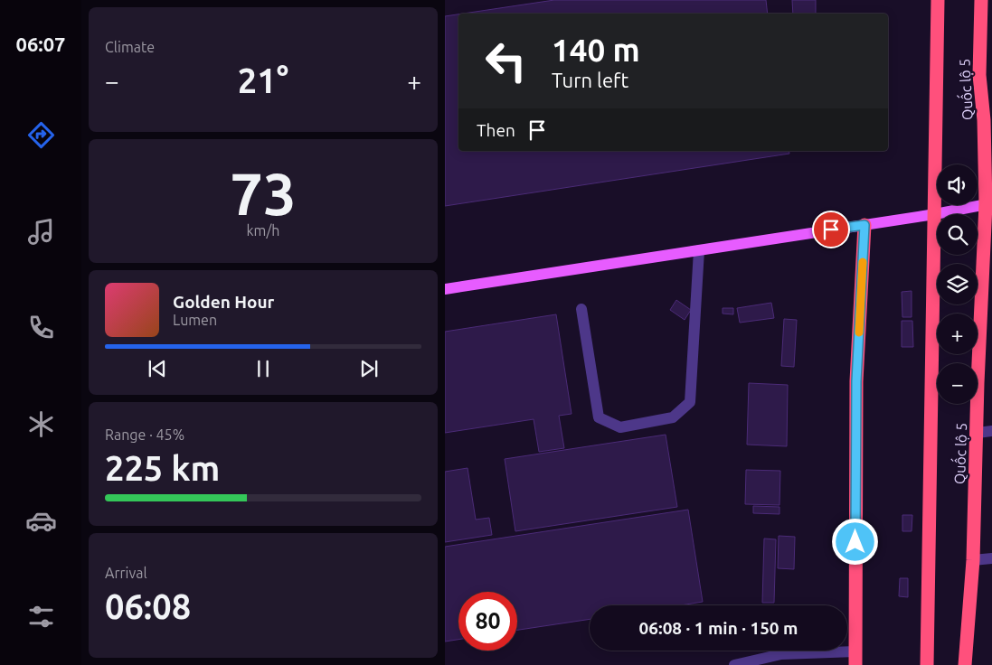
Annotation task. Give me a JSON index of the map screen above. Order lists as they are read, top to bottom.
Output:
{
  "streets": {
    "highway": ["Quốc lộ 5"]
  },
  "page": {
    "tabs": "06:07",
    "tile": [
      "Climate",
      ["73", "km/h"],
      ["Range · 45%", "225 km"],
      ["Arrival", "06:08"]
    ],
    "turn": ["140 m", "Turn left"],
    "heat": ["−", "21°", "+"],
    "then": "Then",
    "map_buttons": ["+", "−"],
    "song": ["Golden Hour", "Lumen"],
    "limit": "80",
    "trip": "06:08 · 1 min · 150 m"
  }
}
